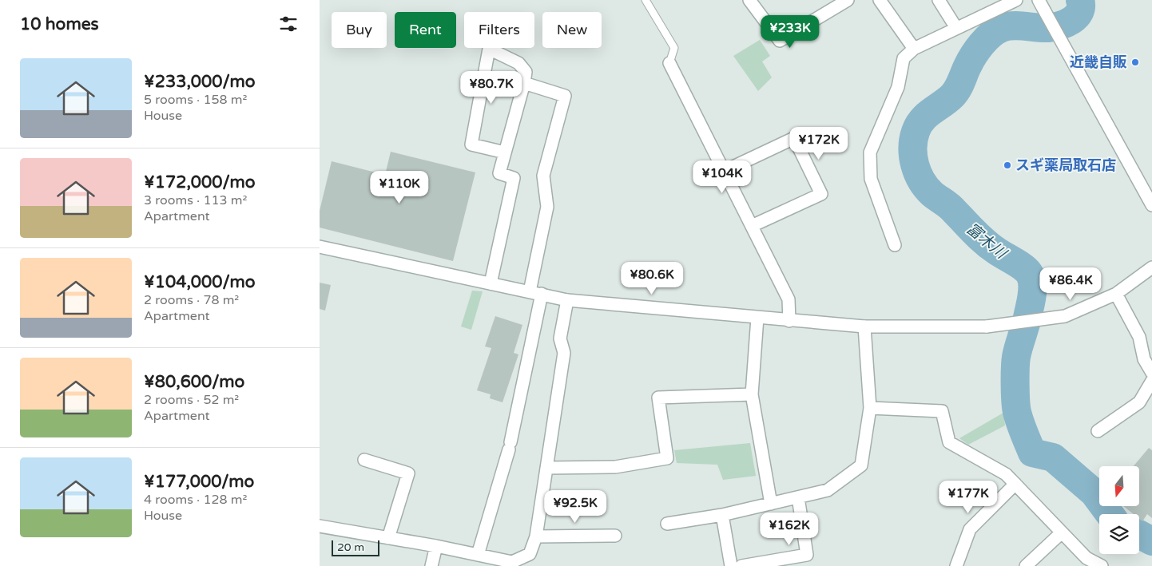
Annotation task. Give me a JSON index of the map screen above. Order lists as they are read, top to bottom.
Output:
{
  "water": ["富木川"],
  "places": ["近畿自販", "スギ薬局取石店"],
  "scale_bar": "20 m",
  "north": "bottom",
  "page": {
    "heading": "10 homes",
    "chip": [
      "Buy",
      "Rent",
      "Filters",
      "New"
    ],
    "price": [
      "¥233K",
      "¥80.7K",
      "¥172K",
      "¥104K",
      "¥110K",
      "¥80.6K",
      "¥86.4K",
      "¥177K",
      "¥92.5K",
      "¥162K"
    ],
    "list": [
      {
        "name": "¥233,000/mo",
        "note": "5 rooms · 158 m² · House"
      },
      {
        "name": "¥172,000/mo",
        "note": "3 rooms · 113 m² · Apartment"
      },
      {
        "name": "¥104,000/mo",
        "note": "2 rooms · 78 m² · Apartment"
      },
      {
        "name": "¥80,600/mo",
        "note": "2 rooms · 52 m² · Apartment"
      },
      {
        "name": "¥177,000/mo",
        "note": "4 rooms · 128 m² · House"
      }
    ],
    "scale": "20 m"
  }
}
